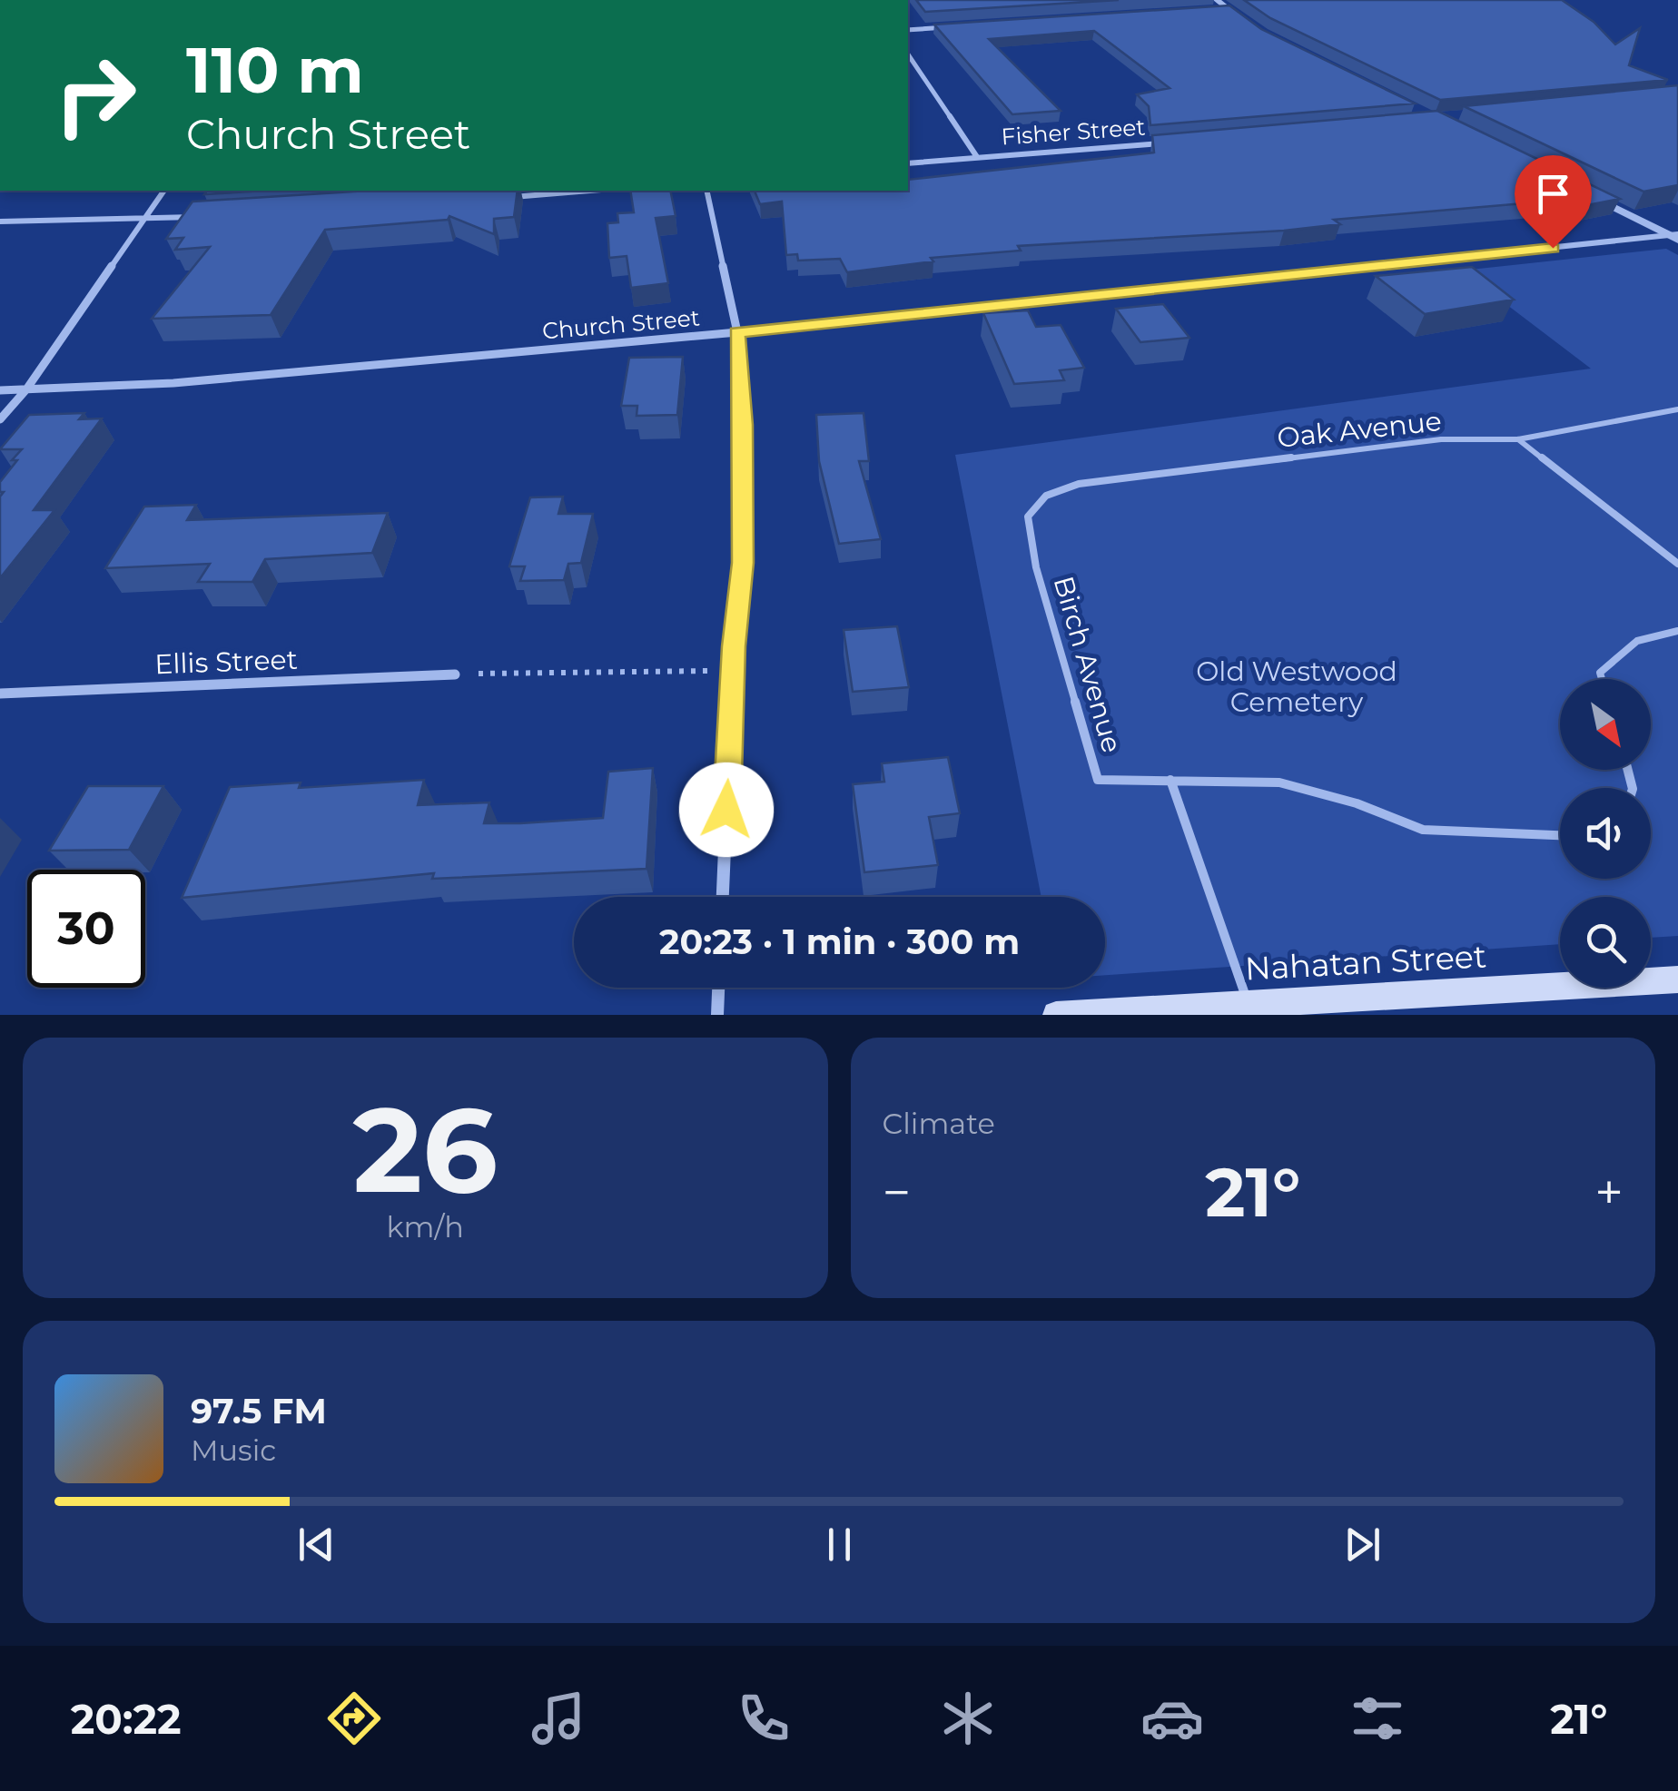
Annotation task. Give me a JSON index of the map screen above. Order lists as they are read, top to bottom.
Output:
{
  "streets": {
    "main road": ["Nahatan Street"],
    "street": ["Fisher Street", "Church Street", "Ellis Street"],
    "lane": ["Oak Avenue", "Birch Avenue"]
  },
  "crossings": [
    ["Oak Avenue", "Birch Avenue"]
  ],
  "parks": ["Old Westwood Cemetery"],
  "north": "bottom right",
  "page": {
    "turn": ["110 m", "Church Street"],
    "limit": "30",
    "trip": "20:23 · 1 min · 300 m",
    "tile": [
      ["26", "km/h"],
      "Climate"
    ],
    "heat": ["−", "21°", "+"],
    "song": ["97.5 FM", "Music"],
    "tabs": ["20:22", "21°"]
  }
}
